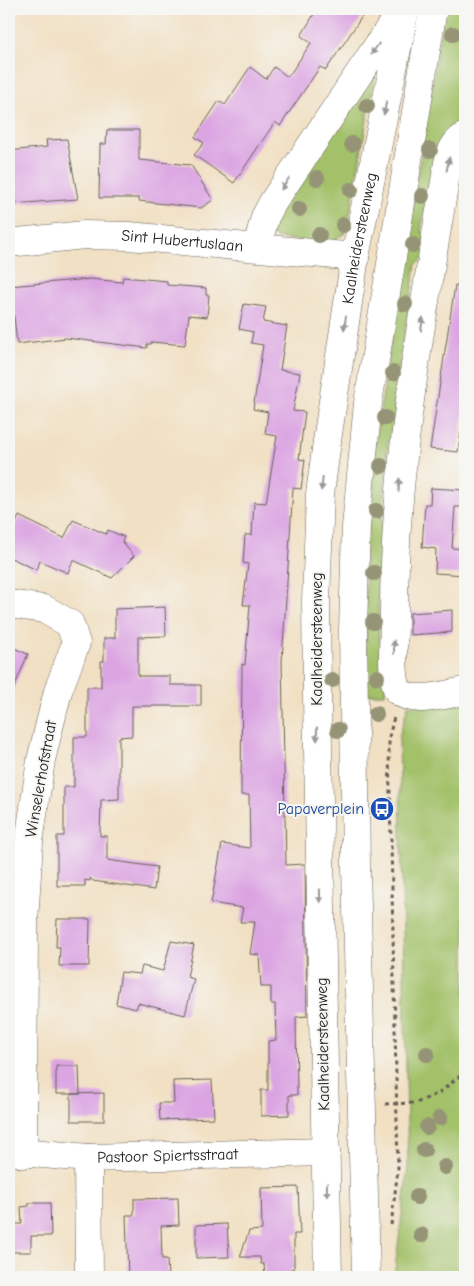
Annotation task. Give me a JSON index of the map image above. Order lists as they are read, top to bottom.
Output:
{
  "streets": {
    "street": [
      "Kaalheidersteenweg",
      "Sint Hubertuslaan",
      "Winselerhofstraat",
      "Pastoor Spiertsstraat"
    ]
  },
  "crossings": [
    ["Kaalheidersteenweg", "Sint Hubertuslaan"],
    ["Kaalheidersteenweg", "Pastoor Spiertsstraat"],
    ["Winselerhofstraat", "Pastoor Spiertsstraat"]
  ],
  "places": {
    "bus stop": ["Papaverplein"]
  }
}
